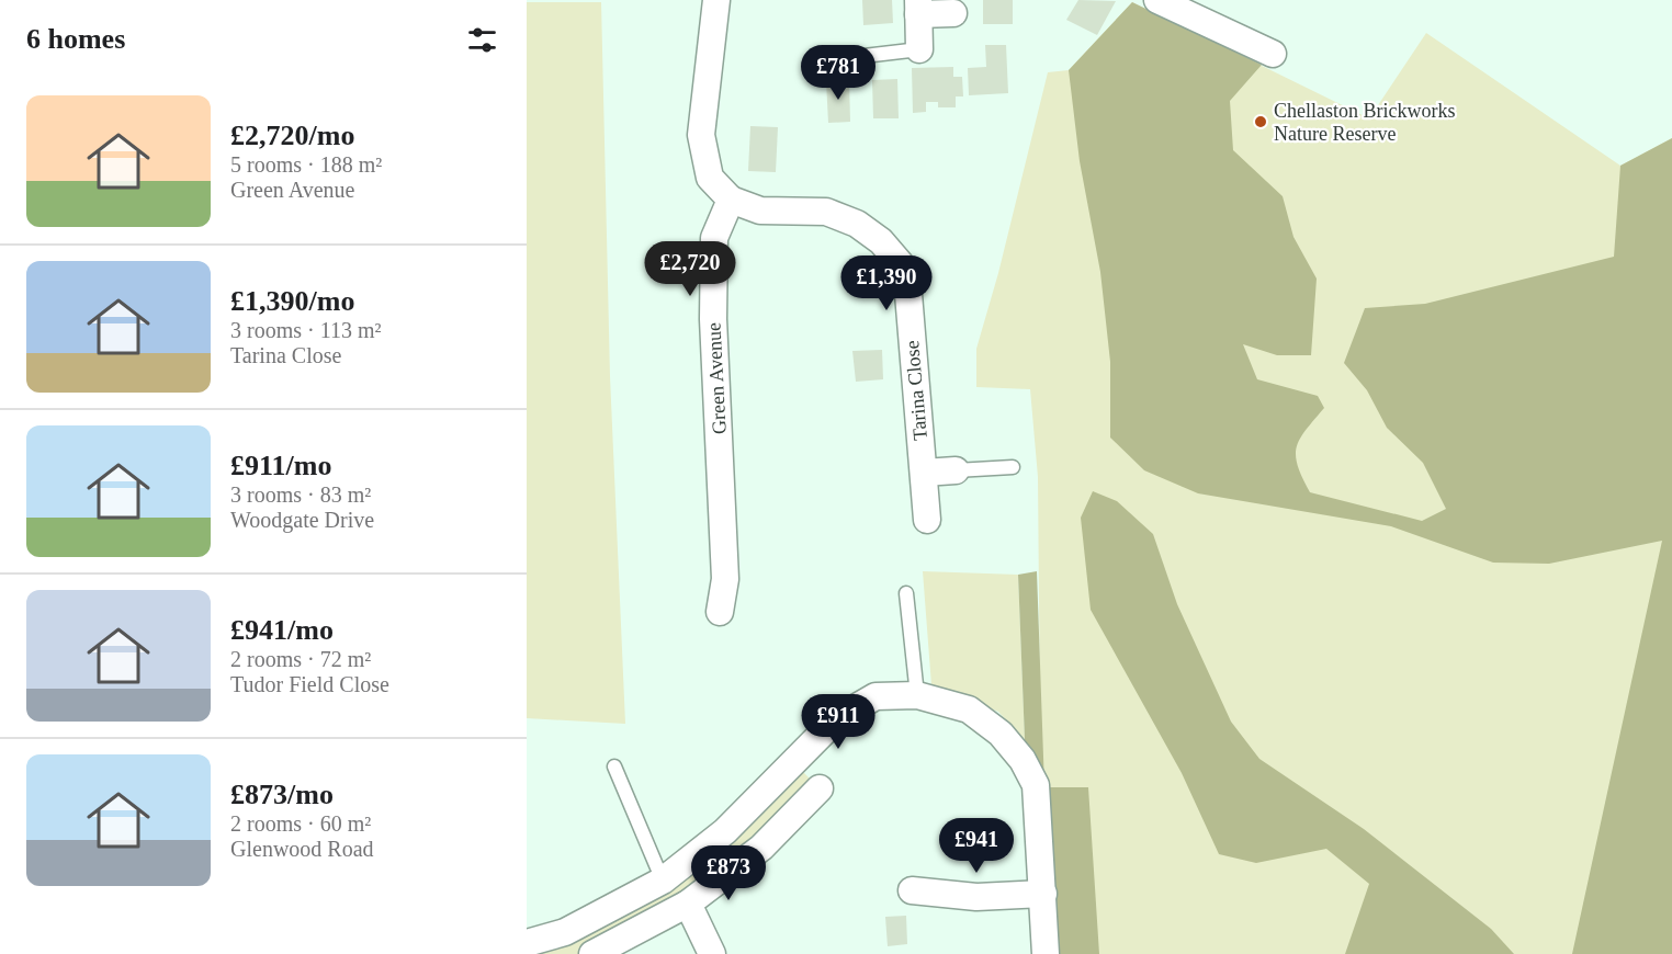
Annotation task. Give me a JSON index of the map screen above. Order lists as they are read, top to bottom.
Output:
{
  "streets": {
    "street": ["Green Avenue", "Tarina Close"]
  },
  "crossings": [
    ["Green Avenue", "Tarina Close"]
  ],
  "places": ["Chellaston Brickworks Nature Reserve"],
  "page": {
    "heading": "6 homes",
    "price": [
      "£781",
      "£2,720",
      "£1,390",
      "£911",
      "£941",
      "£873"
    ],
    "list": [
      {
        "name": "£2,720/mo",
        "note": "5 rooms · 188 m² · Green Avenue"
      },
      {
        "name": "£1,390/mo",
        "note": "3 rooms · 113 m² · Tarina Close"
      },
      {
        "name": "£911/mo",
        "note": "3 rooms · 83 m² · Woodgate Drive"
      },
      {
        "name": "£941/mo",
        "note": "2 rooms · 72 m² · Tudor Field Close"
      },
      {
        "name": "£873/mo",
        "note": "2 rooms · 60 m² · Glenwood Road"
      }
    ]
  }
}
